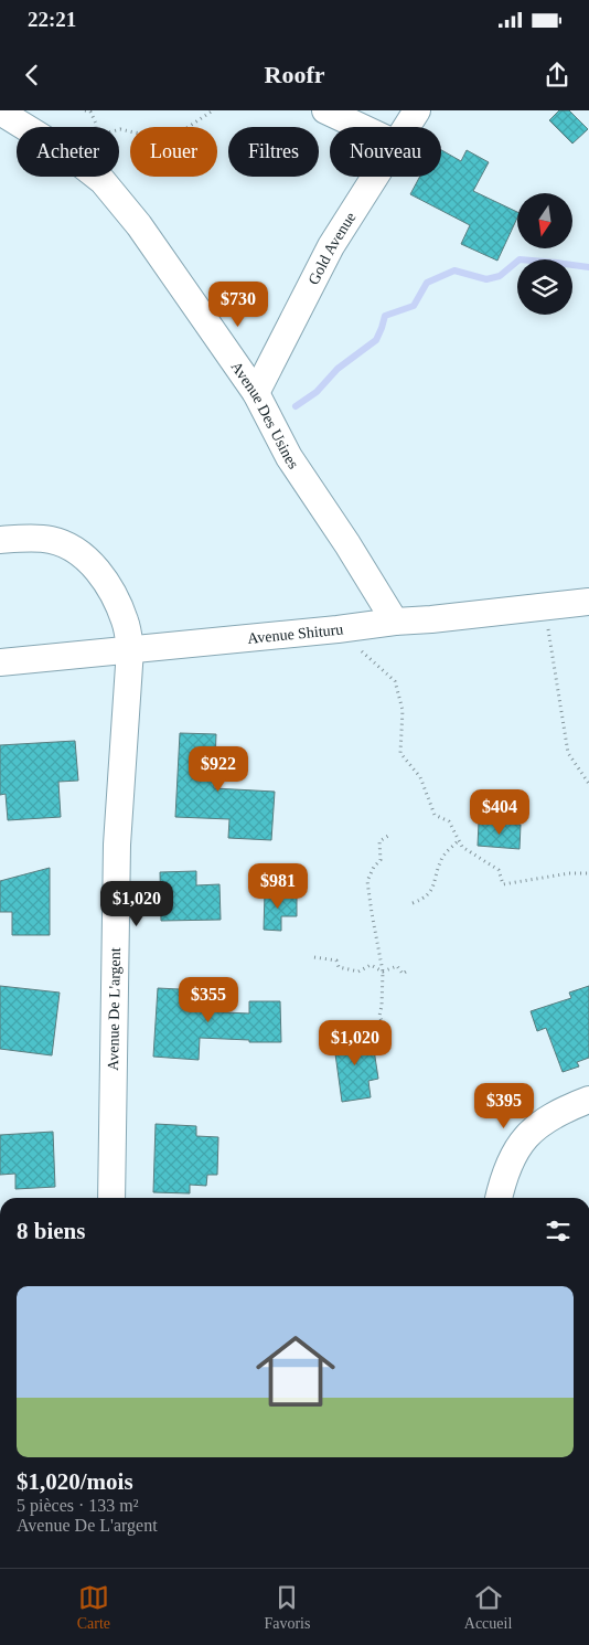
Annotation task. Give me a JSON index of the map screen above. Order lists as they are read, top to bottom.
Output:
{
  "streets": {
    "street": [
      "Gold Avenue",
      "Avenue Des Usines",
      "Avenue Shituru",
      "Avenue De L'argent"
    ]
  },
  "crossings": [
    ["Gold Avenue", "Avenue Des Usines"],
    ["Avenue Des Usines", "Avenue Shituru"],
    ["Avenue Shituru", "Avenue De L'argent"]
  ],
  "north": "bottom",
  "page": {
    "status": "22:21",
    "header": "Roofr",
    "chip": [
      "Acheter",
      "Louer",
      "Filtres",
      "Nouveau"
    ],
    "price": [
      "$730",
      "$922",
      "$404",
      "$981",
      "$1,020",
      "$355",
      "$1,020",
      "$395"
    ],
    "heading": "8 biens",
    "list": [
      {
        "name": "$1,020/mois",
        "note": "5 pièces · 133 m² · Avenue De L'argent"
      }
    ],
    "tabs": ["Carte", "Favoris", "Accueil"]
  }
}
